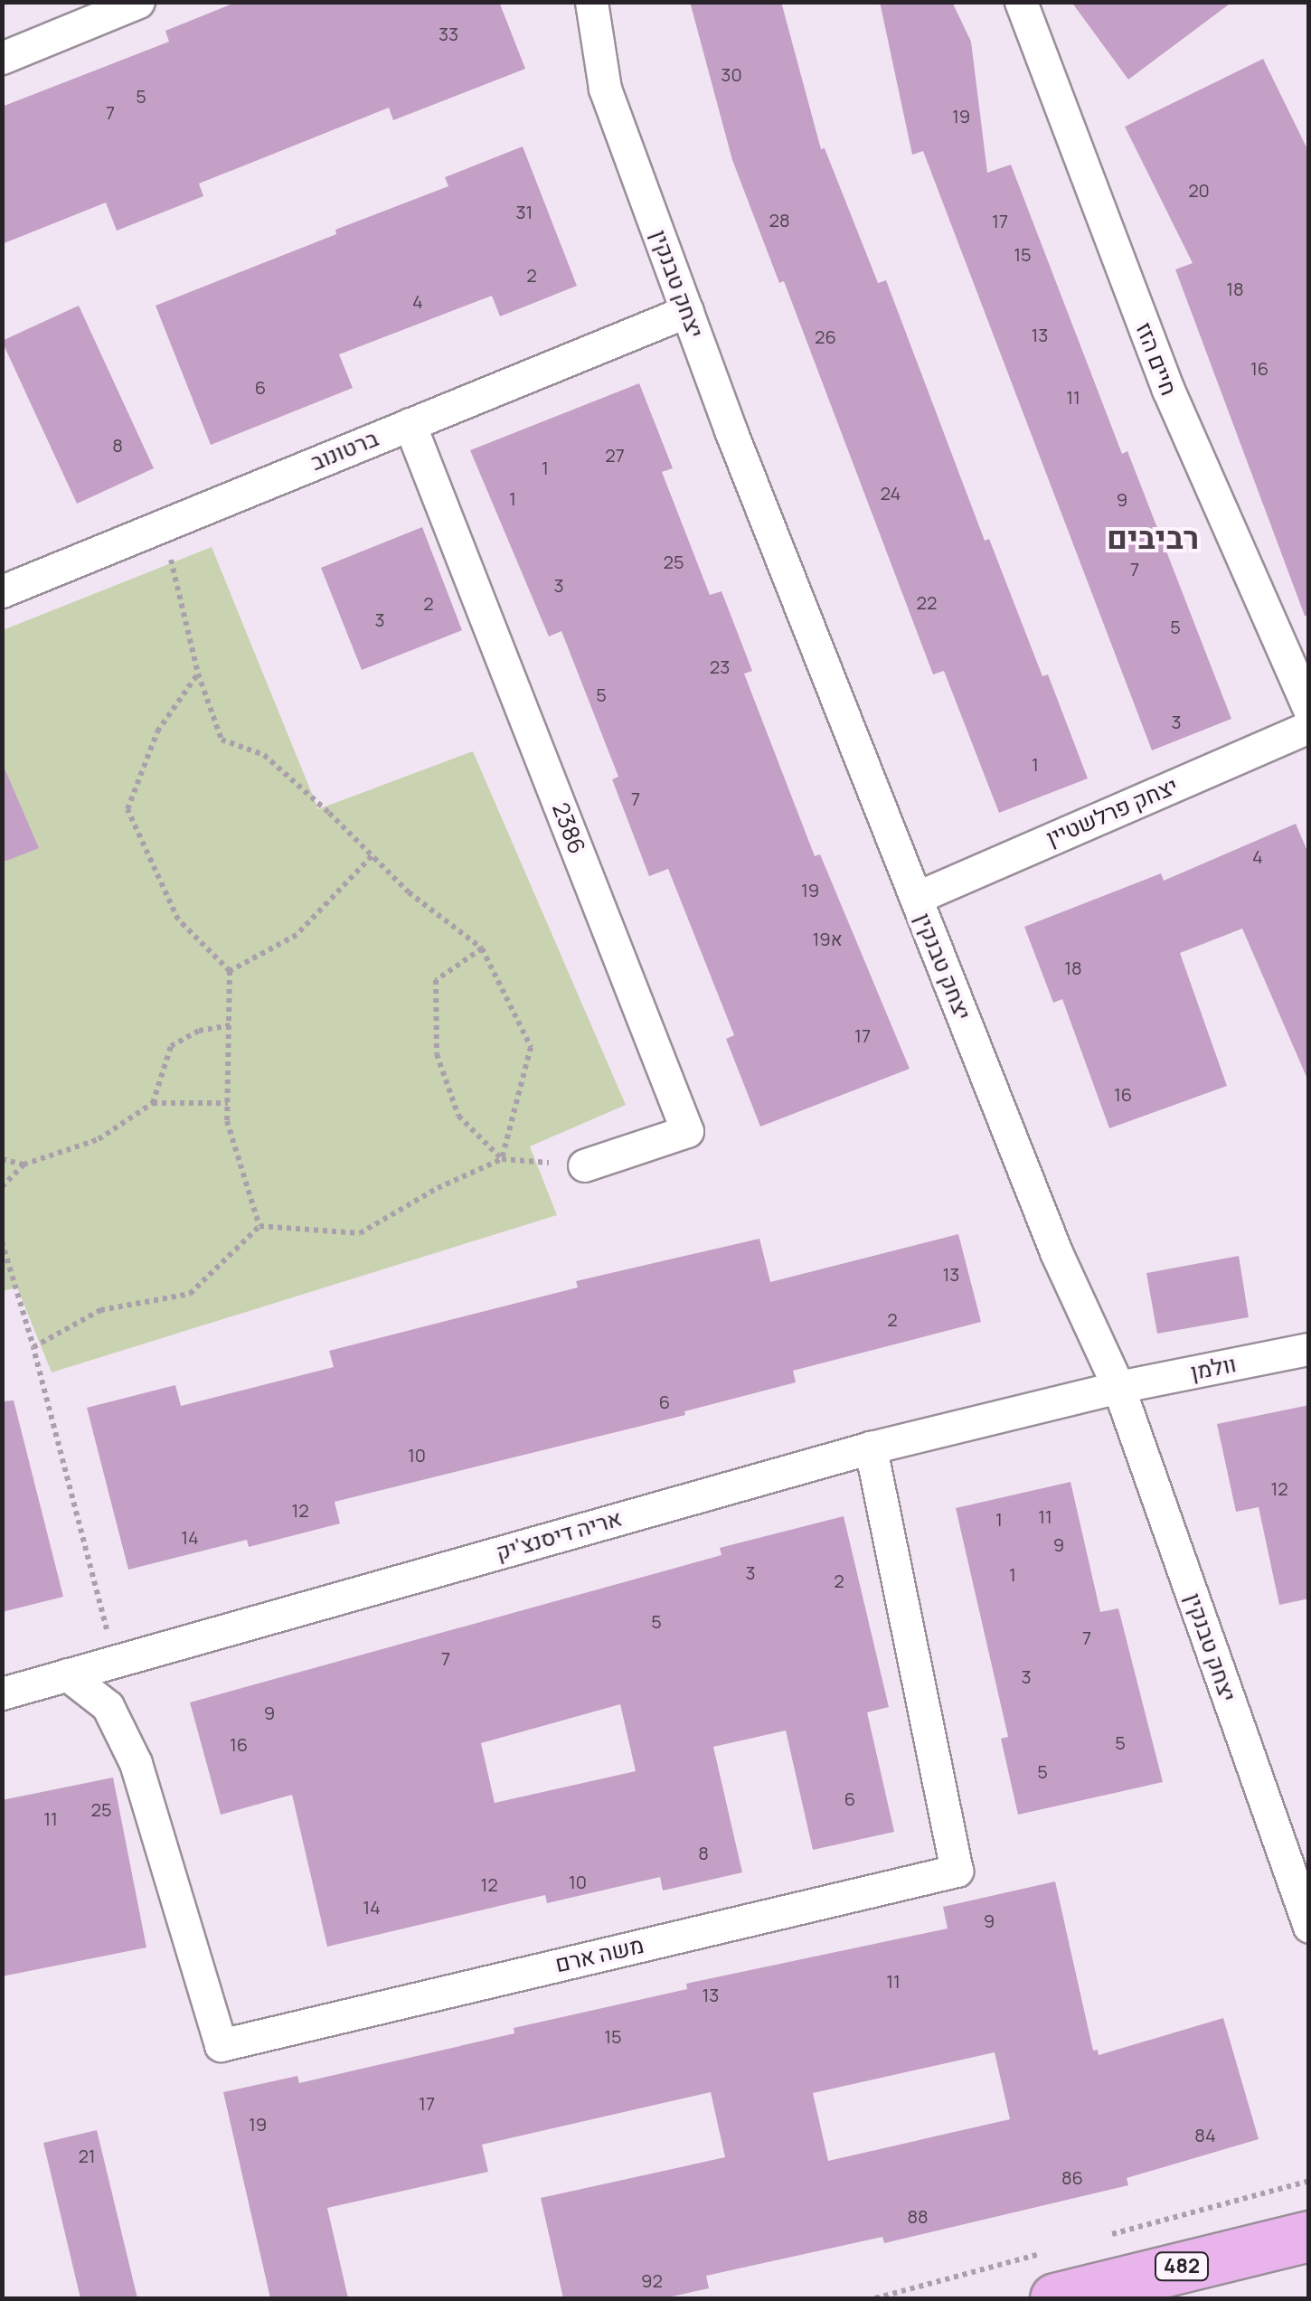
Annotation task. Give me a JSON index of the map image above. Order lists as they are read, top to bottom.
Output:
{
  "streets": {
    "main road": ["482"],
    "street": [
      "יצחק טבנקין",
      "חיים הזז",
      "ברטונוב",
      "יצחק פרלשטיין",
      "2386",
      "וולמן",
      "אריה דיסנצ'יק",
      "משה ארם"
    ]
  },
  "crossings": [
    ["יצחק טבנקין", "ברטונוב"],
    ["יצחק טבנקין", "יצחק פרלשטיין"],
    ["יצחק טבנקין", "וולמן"],
    ["יצחק טבנקין", "אריה דיסנצ'יק"],
    ["ברטונוב", "2386"],
    ["וולמן", "אריה דיסנצ'יק"],
    ["אריה דיסנצ'יק", "משה ארם"]
  ],
  "districts": ["רביבים"],
  "house_numbers": [
    "33",
    "30",
    "5",
    "7",
    "19",
    "20",
    "31",
    "28",
    "17",
    "15",
    "2",
    "18",
    "4",
    "13",
    "26",
    "16",
    "6",
    "11",
    "8",
    "27",
    "1",
    "24",
    "1",
    "9",
    "25",
    "7",
    "3",
    "22",
    "2",
    "3",
    "5",
    "23",
    "5",
    "3",
    "1",
    "7",
    "4",
    "19",
    "19א",
    "18",
    "17",
    "16",
    "13",
    "2",
    "6",
    "10",
    "12",
    "12",
    "11",
    "1",
    "14",
    "9",
    "3",
    "1",
    "2",
    "5",
    "7",
    "7",
    "3",
    "9",
    "5",
    "16",
    "5",
    "6",
    "25",
    "11",
    "8",
    "10",
    "12",
    "14",
    "9",
    "11",
    "13",
    "15",
    "17",
    "19",
    "84",
    "21",
    "86",
    "88",
    "92"
  ]
}
